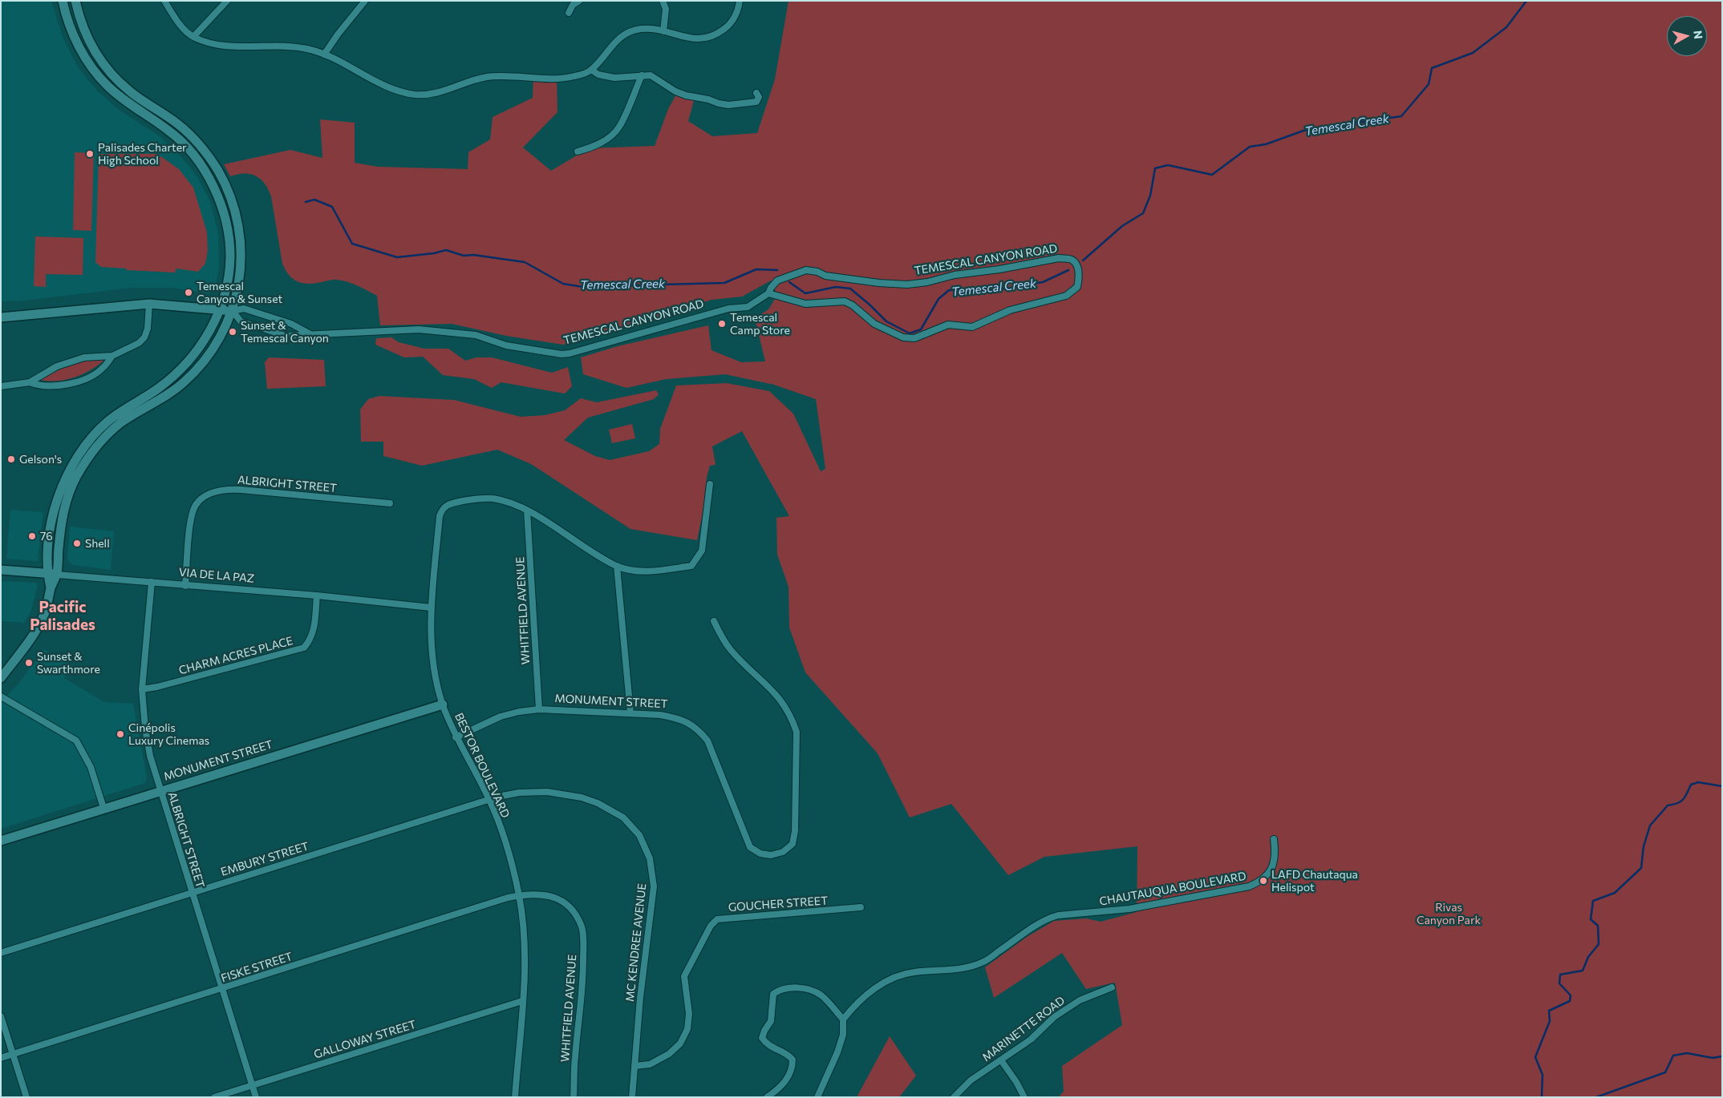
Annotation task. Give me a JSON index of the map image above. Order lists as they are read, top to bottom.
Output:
{
  "streets": {
    "main road": ["VIA DE LA PAZ", "MONUMENT STREET"],
    "street": [
      "TEMESCAL CANYON ROAD",
      "ALBRIGHT STREET",
      "WHITFIELD AVENUE",
      "CHARM ACRES PLACE",
      "BESTOR BOULEVARD",
      "EMBURY STREET",
      "CHAUTAUQUA BOULEVARD",
      "GOUCHER STREET",
      "MC KENDREE AVENUE",
      "FISKE STREET",
      "MARINETTE ROAD",
      "GALLOWAY STREET"
    ]
  },
  "crossings": [
    ["ALBRIGHT STREET", "VIA DE LA PAZ"],
    ["ALBRIGHT STREET", "CHARM ACRES PLACE"],
    ["ALBRIGHT STREET", "MONUMENT STREET"],
    ["ALBRIGHT STREET", "EMBURY STREET"],
    ["ALBRIGHT STREET", "FISKE STREET"],
    ["ALBRIGHT STREET", "GALLOWAY STREET"],
    ["VIA DE LA PAZ", "CHARM ACRES PLACE"],
    ["VIA DE LA PAZ", "BESTOR BOULEVARD"],
    ["WHITFIELD AVENUE", "MONUMENT STREET"],
    ["WHITFIELD AVENUE", "BESTOR BOULEVARD"],
    ["WHITFIELD AVENUE", "FISKE STREET"],
    ["MONUMENT STREET", "BESTOR BOULEVARD"],
    ["BESTOR BOULEVARD", "EMBURY STREET"],
    ["BESTOR BOULEVARD", "MC KENDREE AVENUE"],
    ["BESTOR BOULEVARD", "FISKE STREET"],
    ["BESTOR BOULEVARD", "GALLOWAY STREET"],
    ["EMBURY STREET", "MC KENDREE AVENUE"],
    ["GOUCHER STREET", "MC KENDREE AVENUE"]
  ],
  "districts": ["Pacific Palisades"],
  "water": ["Temescal Creek"],
  "parks": ["Rivas Canyon Park"],
  "places": [
    "Palisades Charter High School",
    "Temescal Canyon & Sunset",
    "Temescal Camp Store",
    "Sunset & Temescal Canyon",
    "Gelson's",
    "76",
    "Shell",
    "Sunset & Swarthmore",
    "Cinépolis Luxury Cinemas",
    "LAFD Chautaqua Helispot"
  ],
  "north": "right"
}
